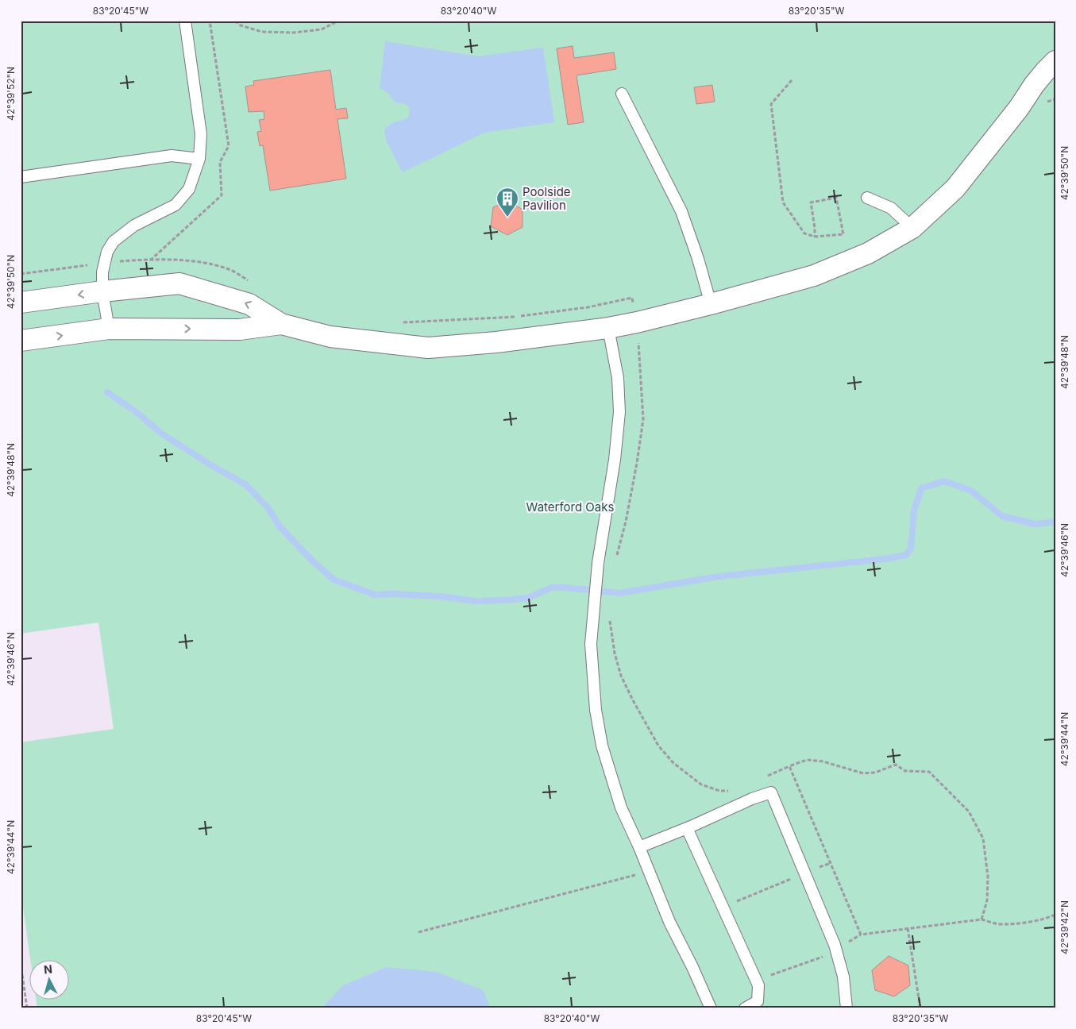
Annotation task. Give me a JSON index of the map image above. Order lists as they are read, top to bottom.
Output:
{
  "parks": ["Waterford Oaks"],
  "places": {
    "building": ["Poolside Pavilion"]
  },
  "north": "top",
  "coordinates": [
    "83°20'45\"W",
    "83°20'40\"W",
    "83°20'35\"W",
    "42°39'52\"N",
    "42°39'50\"N",
    "42°39'48\"N",
    "42°39'46\"N",
    "42°39'44\"N",
    "42°39'42\"N"
  ]
}
